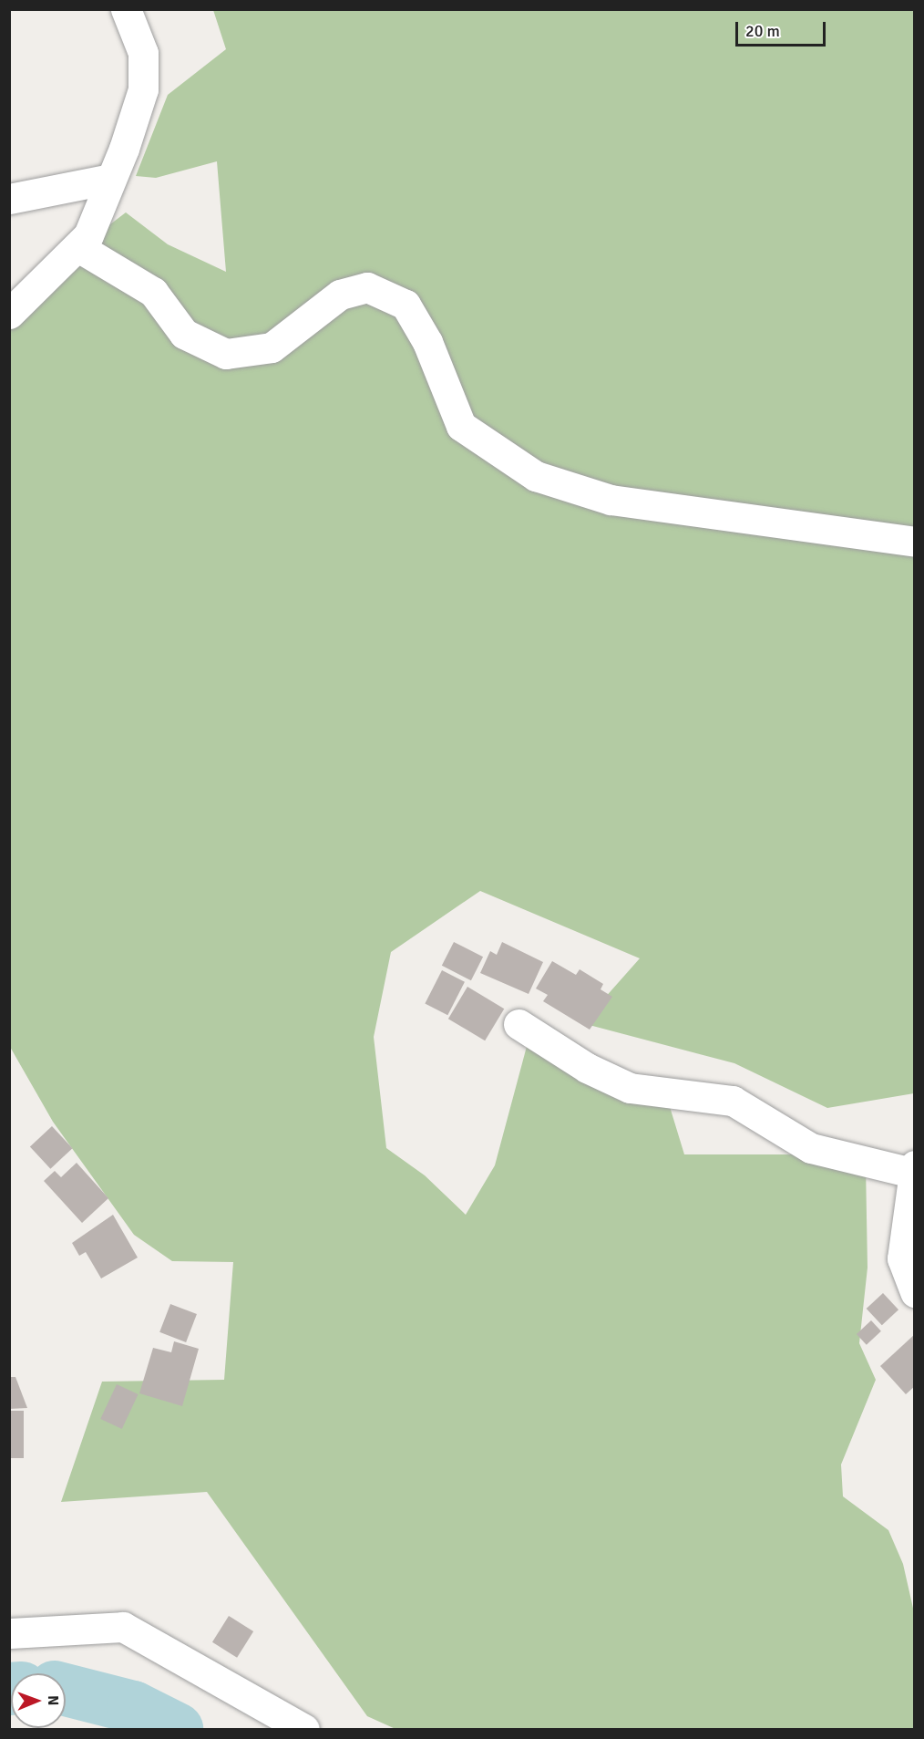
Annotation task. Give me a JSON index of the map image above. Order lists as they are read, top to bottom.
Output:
{
  "scale_bar": "20 m",
  "north": "right"
}
